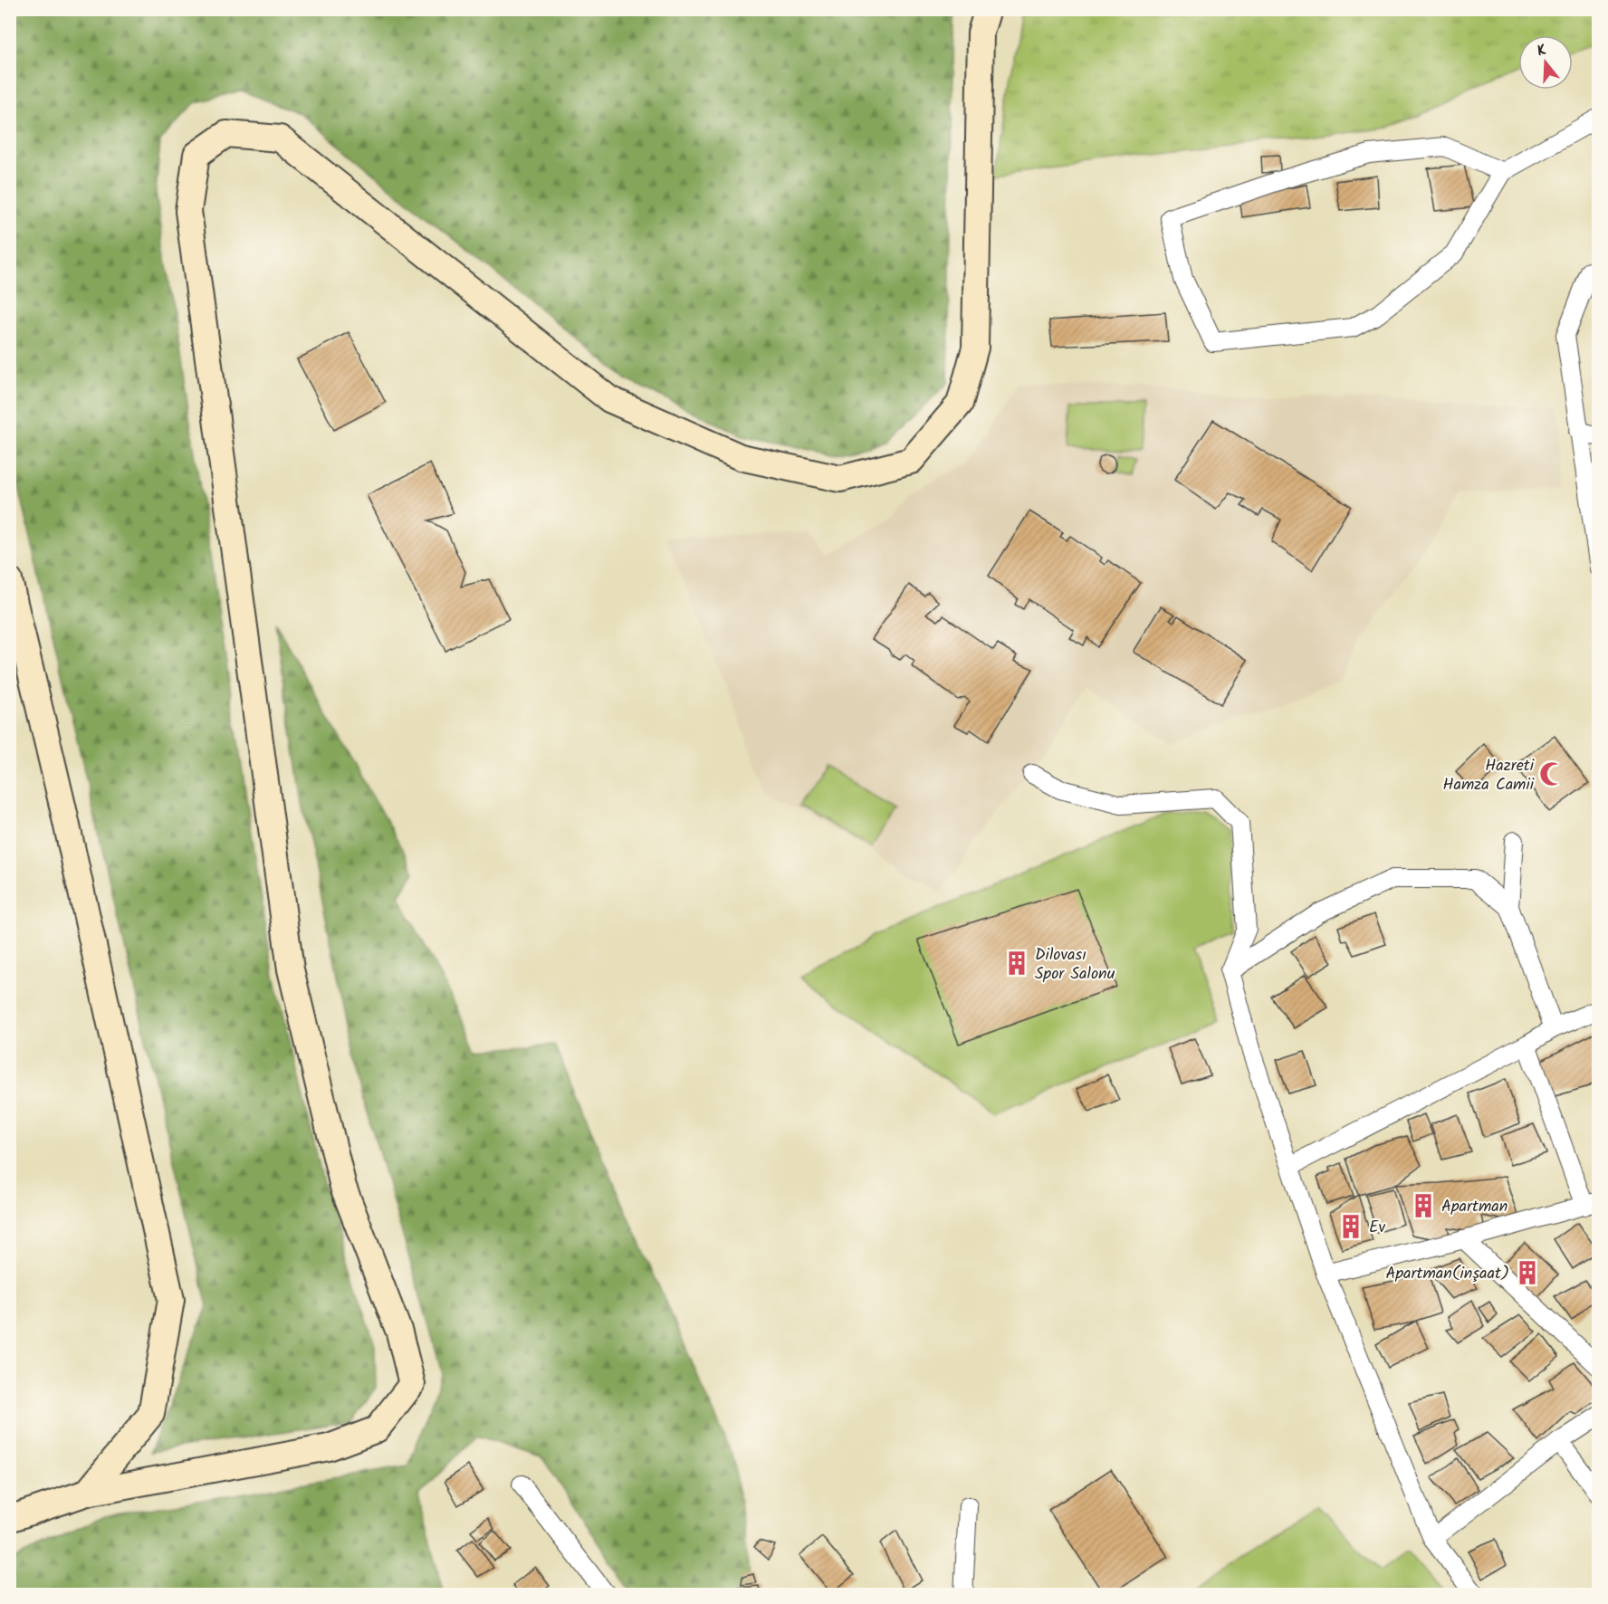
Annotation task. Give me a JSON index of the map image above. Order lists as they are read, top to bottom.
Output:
{
  "places": {
    "mosque": ["Hazreti Hamza Camii"],
    "building": [
      "Dilovası Spor Salonu",
      "Apartman",
      "Ev",
      "Apartman(inşaat)"
    ]
  },
  "north": "top"
}
